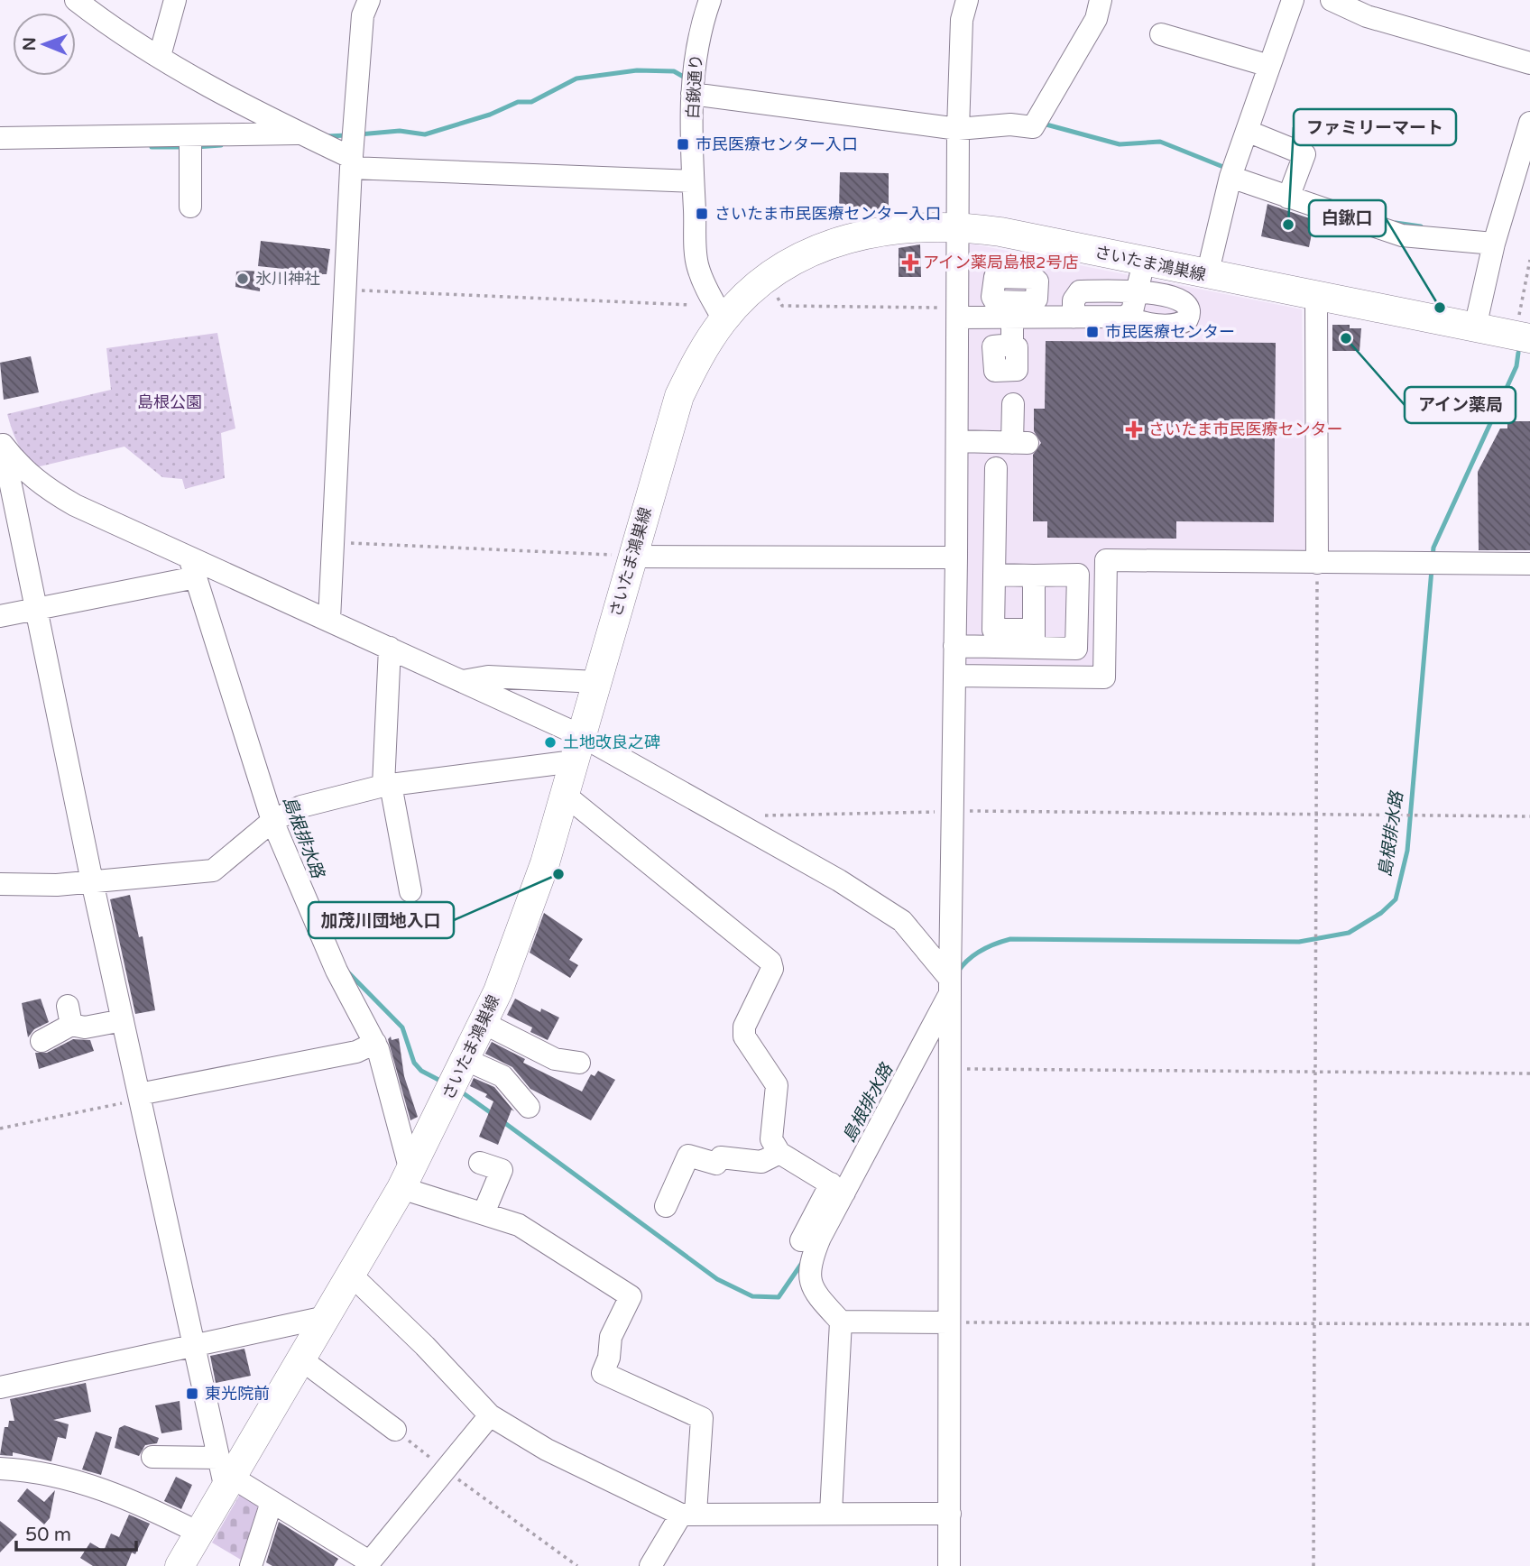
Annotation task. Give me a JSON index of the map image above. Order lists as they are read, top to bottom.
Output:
{
  "streets": {
    "main road": ["さいたま鴻巣線"],
    "street": ["白鍬通り"]
  },
  "crossings": [
    ["白鍬通り", "さいたま鴻巣線"]
  ],
  "water": ["島根排水路"],
  "parks": ["島根公園"],
  "places": {
    "transit": [
      "市民医療センター入口",
      "さいたま市民医療センター入口",
      "市民医療センター",
      "東光院前"
    ],
    "other": [
      "ファミリーマート",
      "氷川神社",
      "白鍬口",
      "アイン薬局",
      "土地改良之碑",
      "加茂川団地入口"
    ],
    "health": ["アイン薬局島根2号店", "さいたま市民医療センター"]
  },
  "scale_bar": "50 m",
  "north": "left"
}
